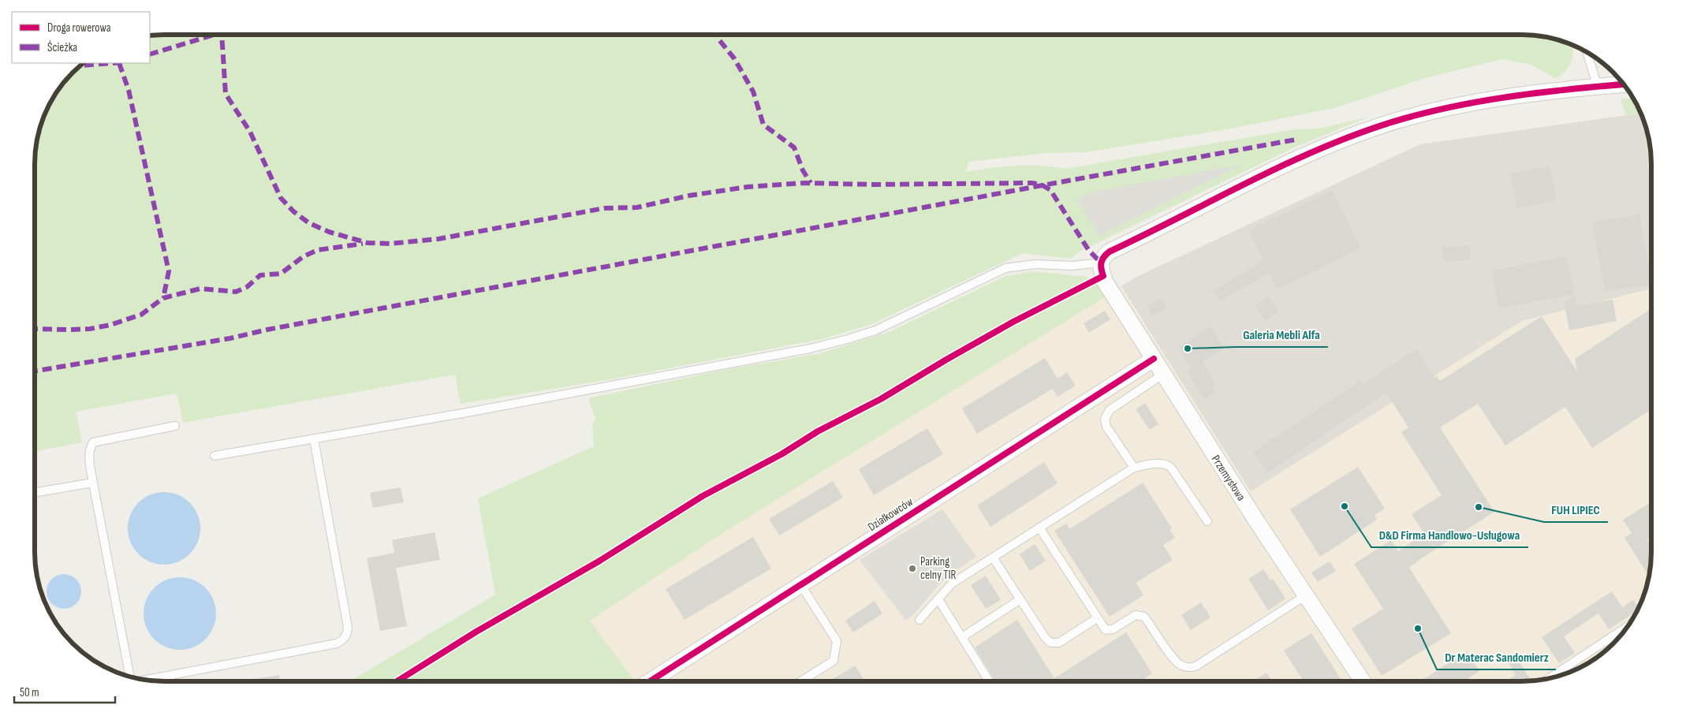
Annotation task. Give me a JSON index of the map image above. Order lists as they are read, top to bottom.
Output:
{
  "streets": {
    "street": ["Przemysłowa", "Działkowców"]
  },
  "crossings": [
    ["Przemysłowa", "Działkowców"]
  ],
  "places": [
    "Galeria Mebli Alfa",
    "D&D Firma Handlowo-Usługowa",
    "FUH LIPIEC",
    "Parking celny TIR",
    "Dr Materac Sandomierz"
  ],
  "legend": ["Droga rowerowa", "Ścieżka"],
  "scale_bar": "50 m"
}
